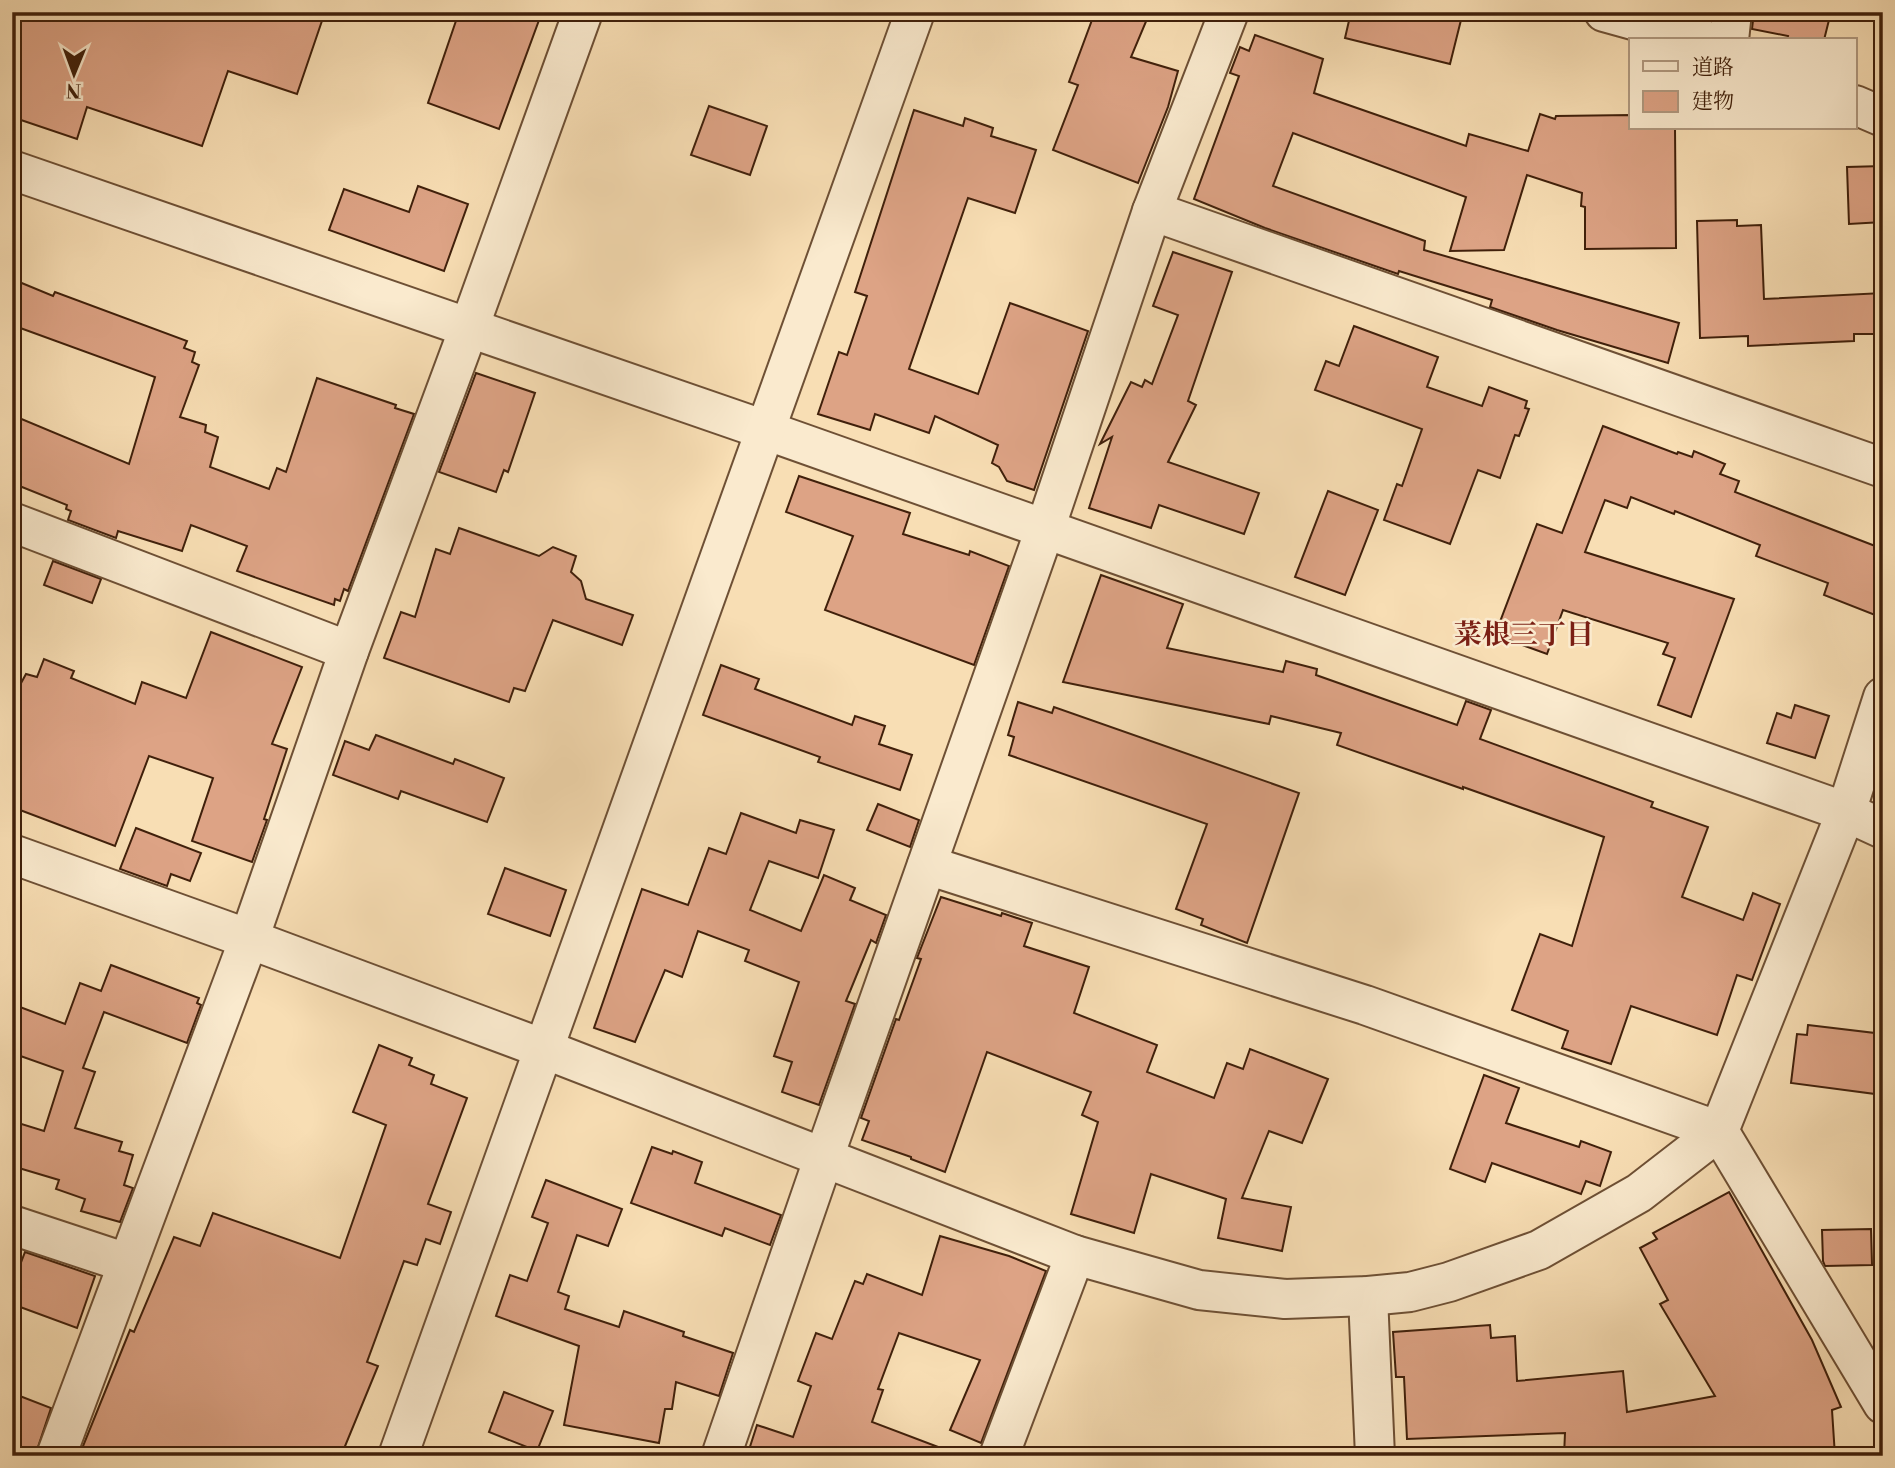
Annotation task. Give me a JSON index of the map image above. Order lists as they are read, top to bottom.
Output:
{
  "districts": ["菜根三丁目"],
  "legend": ["道路", "建物"],
  "north": "bottom"
}
